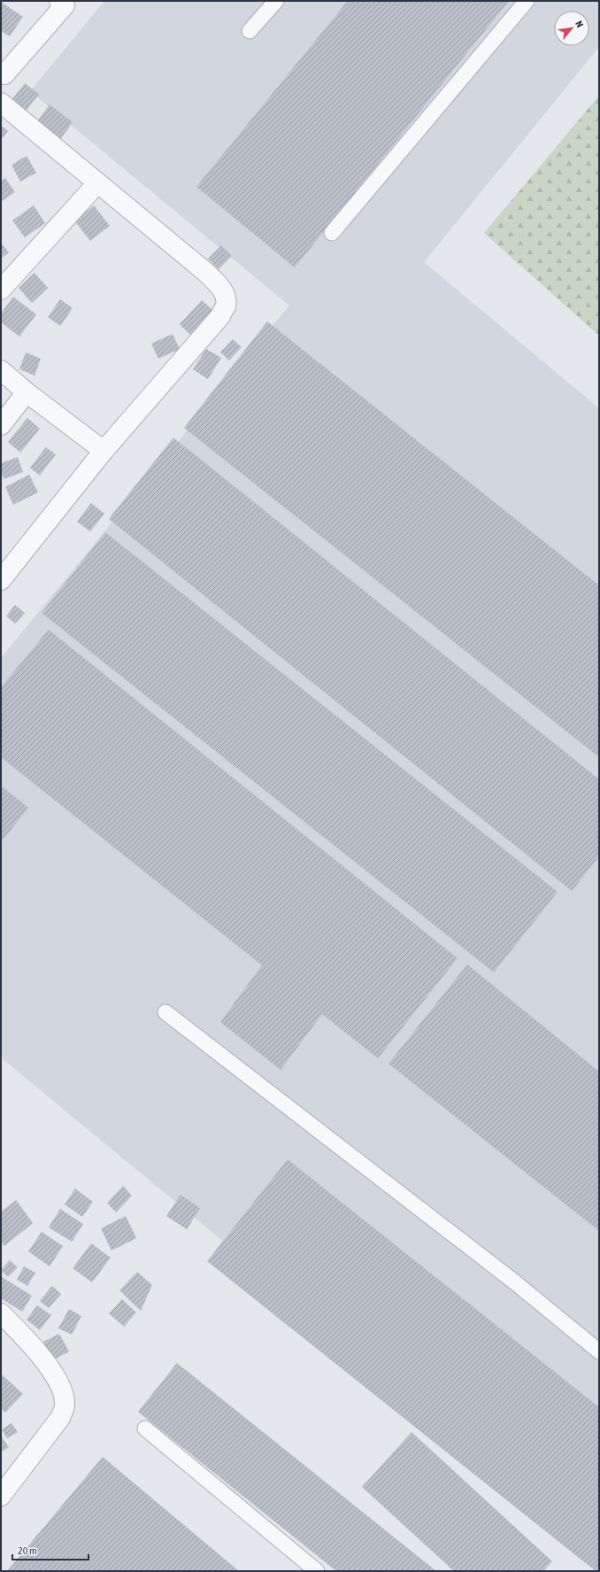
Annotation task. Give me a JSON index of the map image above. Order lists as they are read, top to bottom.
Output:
{
  "scale_bar": "20 m",
  "north": "top right"
}
